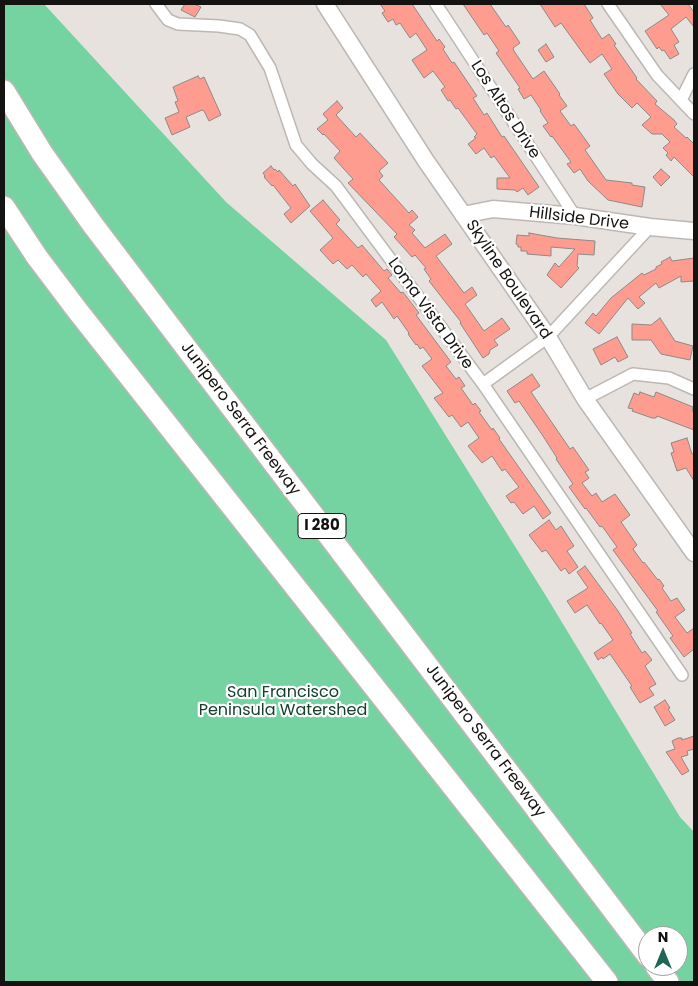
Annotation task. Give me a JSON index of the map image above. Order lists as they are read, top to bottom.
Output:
{
  "streets": {
    "highway": ["Junipero Serra Freeway", "I 280"],
    "main road": ["Hillside Drive", "Skyline Boulevard"],
    "street": ["Los Altos Drive", "Loma Vista Drive"]
  },
  "crossings": [
    ["Los Altos Drive", "Hillside Drive"],
    ["Hillside Drive", "Skyline Boulevard"]
  ],
  "parks": ["San Francisco Peninsula Watershed"],
  "north": "top"
}
